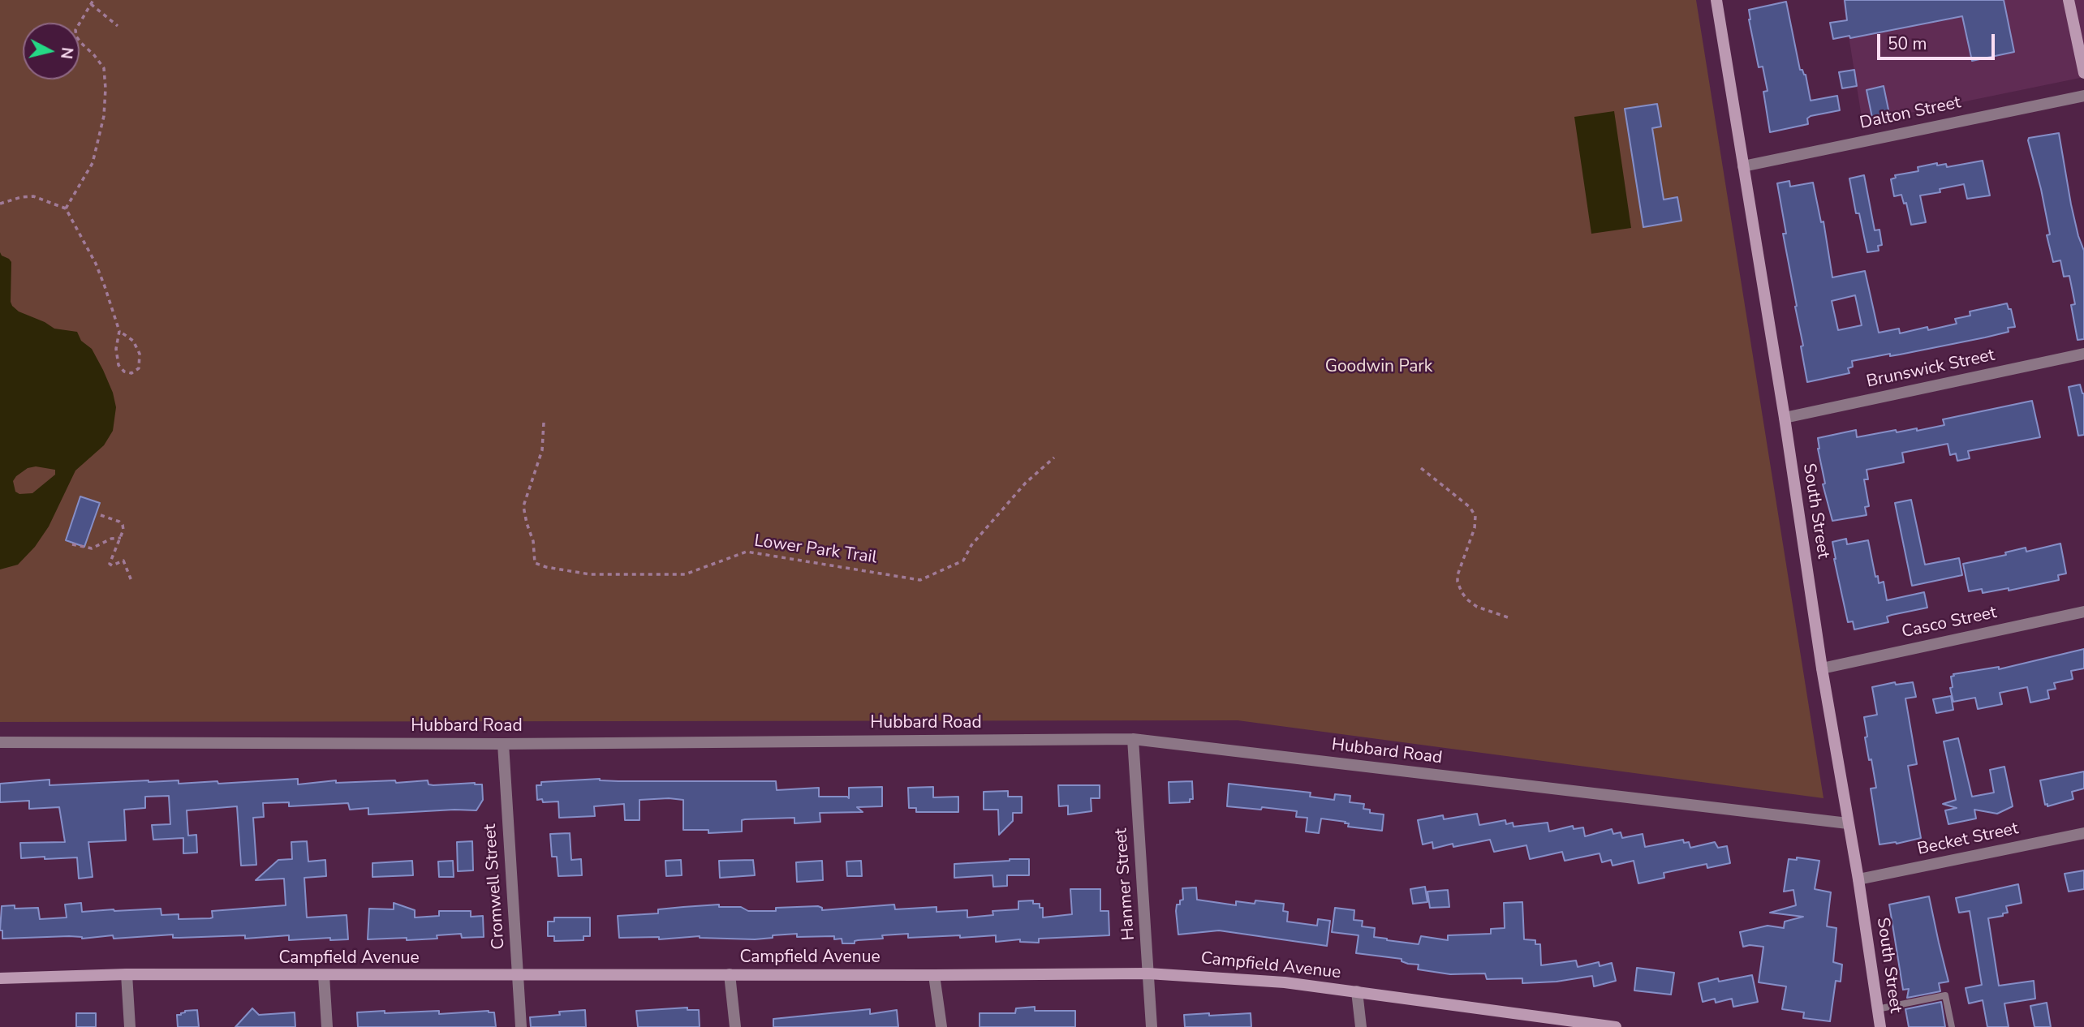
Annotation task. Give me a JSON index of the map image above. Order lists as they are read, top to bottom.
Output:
{
  "streets": {
    "street": [
      "Dalton Street",
      "Brunswick Street",
      "South Street",
      "Casco Street",
      "Hubbard Road",
      "Becket Street",
      "Hanmer Street",
      "Cromwell Street",
      "Campfield Avenue"
    ],
    "path": ["Lower Park Trail"]
  },
  "crossings": [
    ["Dalton Street", "South Street"],
    ["Brunswick Street", "South Street"],
    ["South Street", "Casco Street"],
    ["South Street", "Hubbard Road"],
    ["South Street", "Becket Street"],
    ["Hubbard Road", "Hanmer Street"],
    ["Hubbard Road", "Cromwell Street"],
    ["Hanmer Street", "Campfield Avenue"],
    ["Cromwell Street", "Campfield Avenue"]
  ],
  "parks": ["Goodwin Park"],
  "scale_bar": "50 m",
  "north": "right"
}
